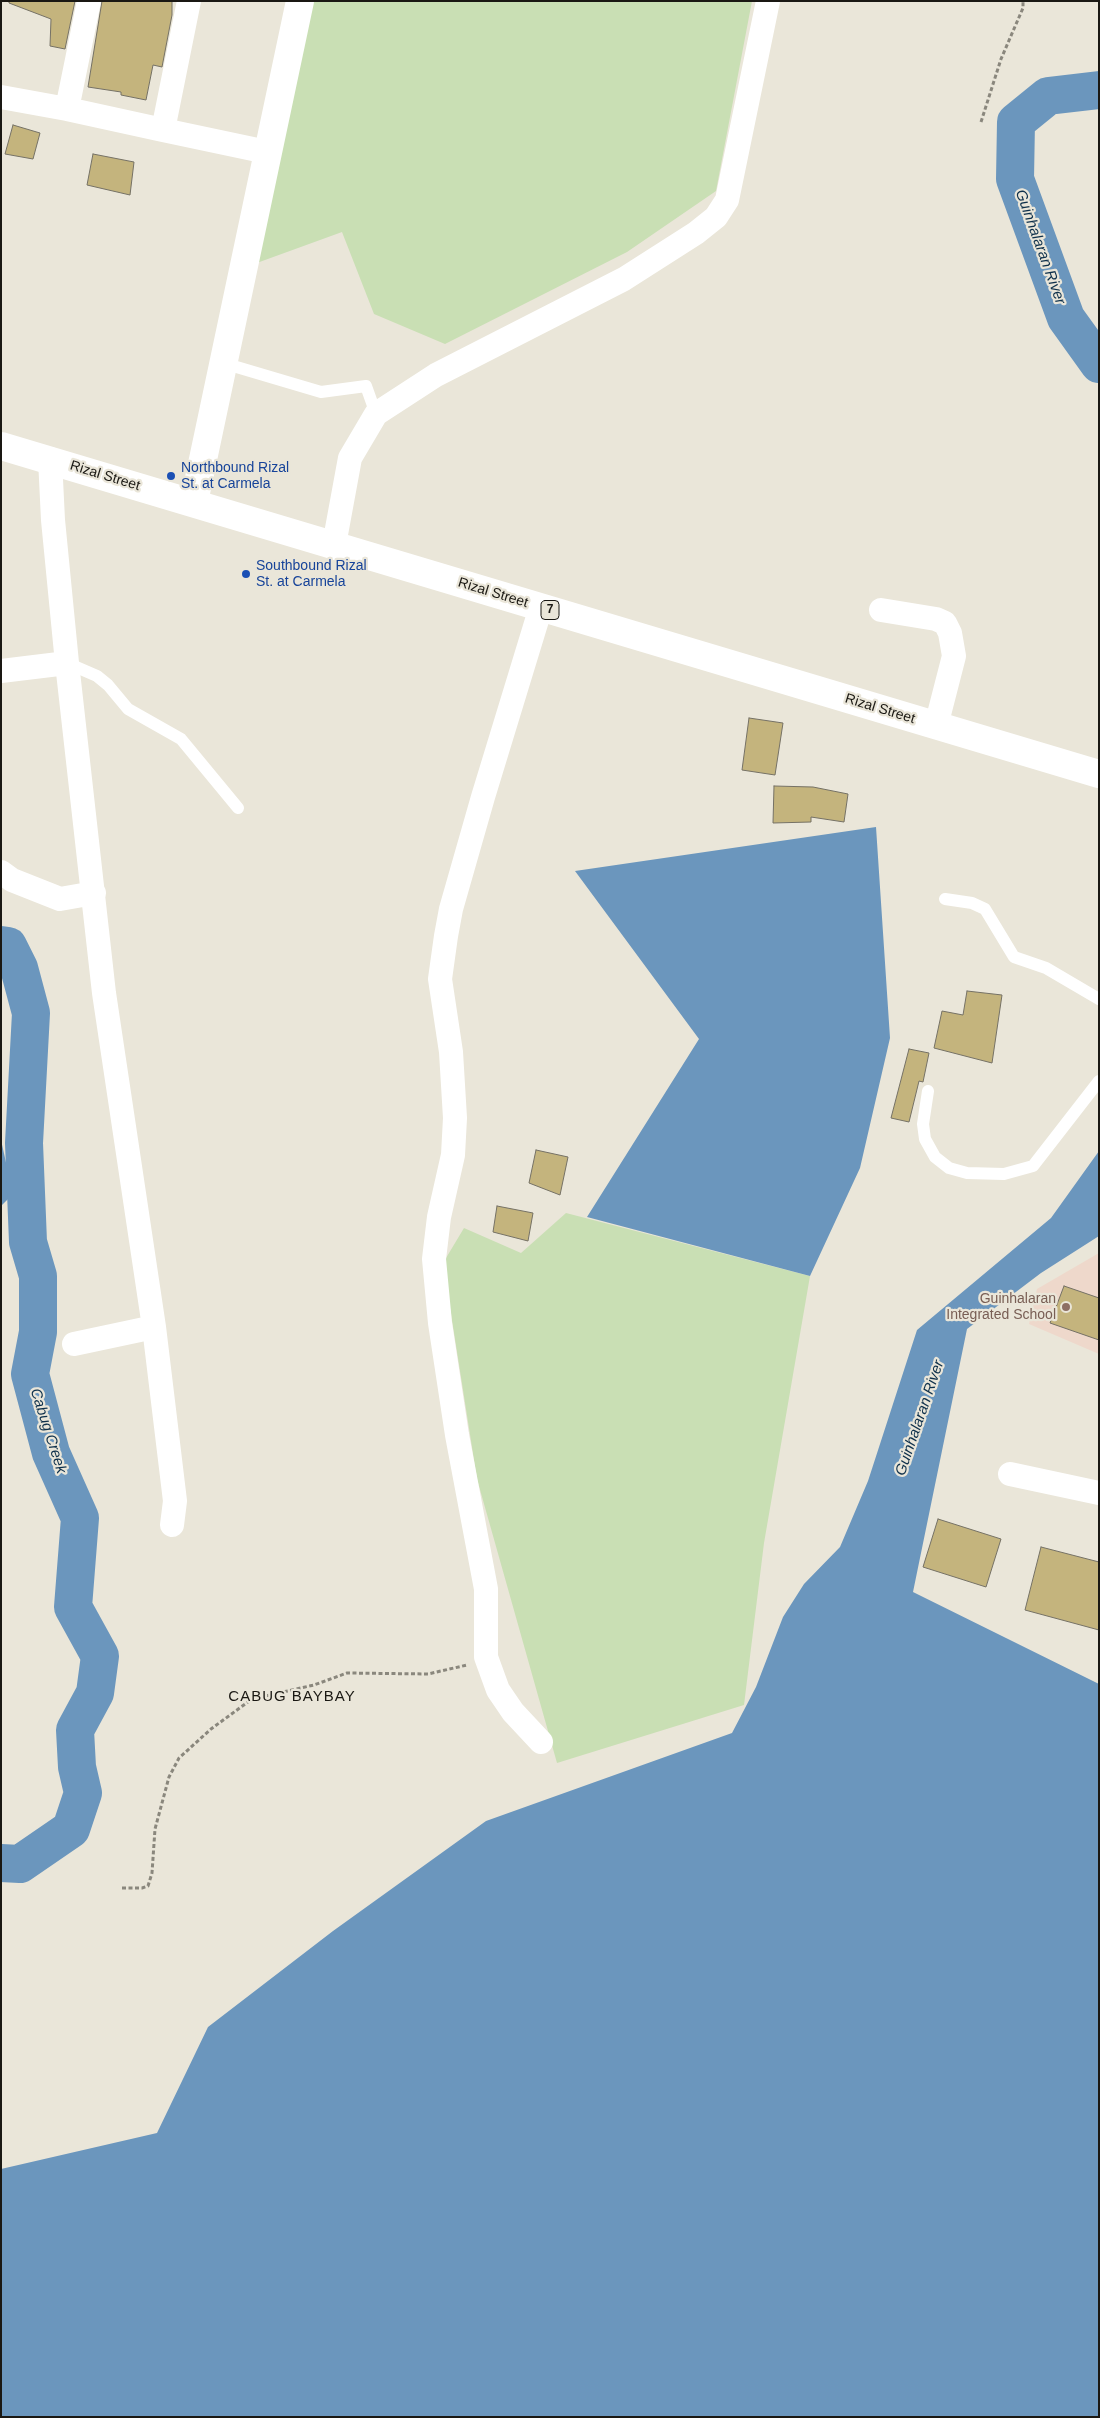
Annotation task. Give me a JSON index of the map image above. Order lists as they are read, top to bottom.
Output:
{
  "streets": {
    "main road": ["Rizal Street", "7"]
  },
  "districts": ["CABUG BAYBAY"],
  "water": ["Guinhalaran River", "Cabug Creek"],
  "places": ["Northbound Rizal St. at Carmela", "Southbound Rizal St. at Carmela", "Guinhalaran Integrated School"]
}
